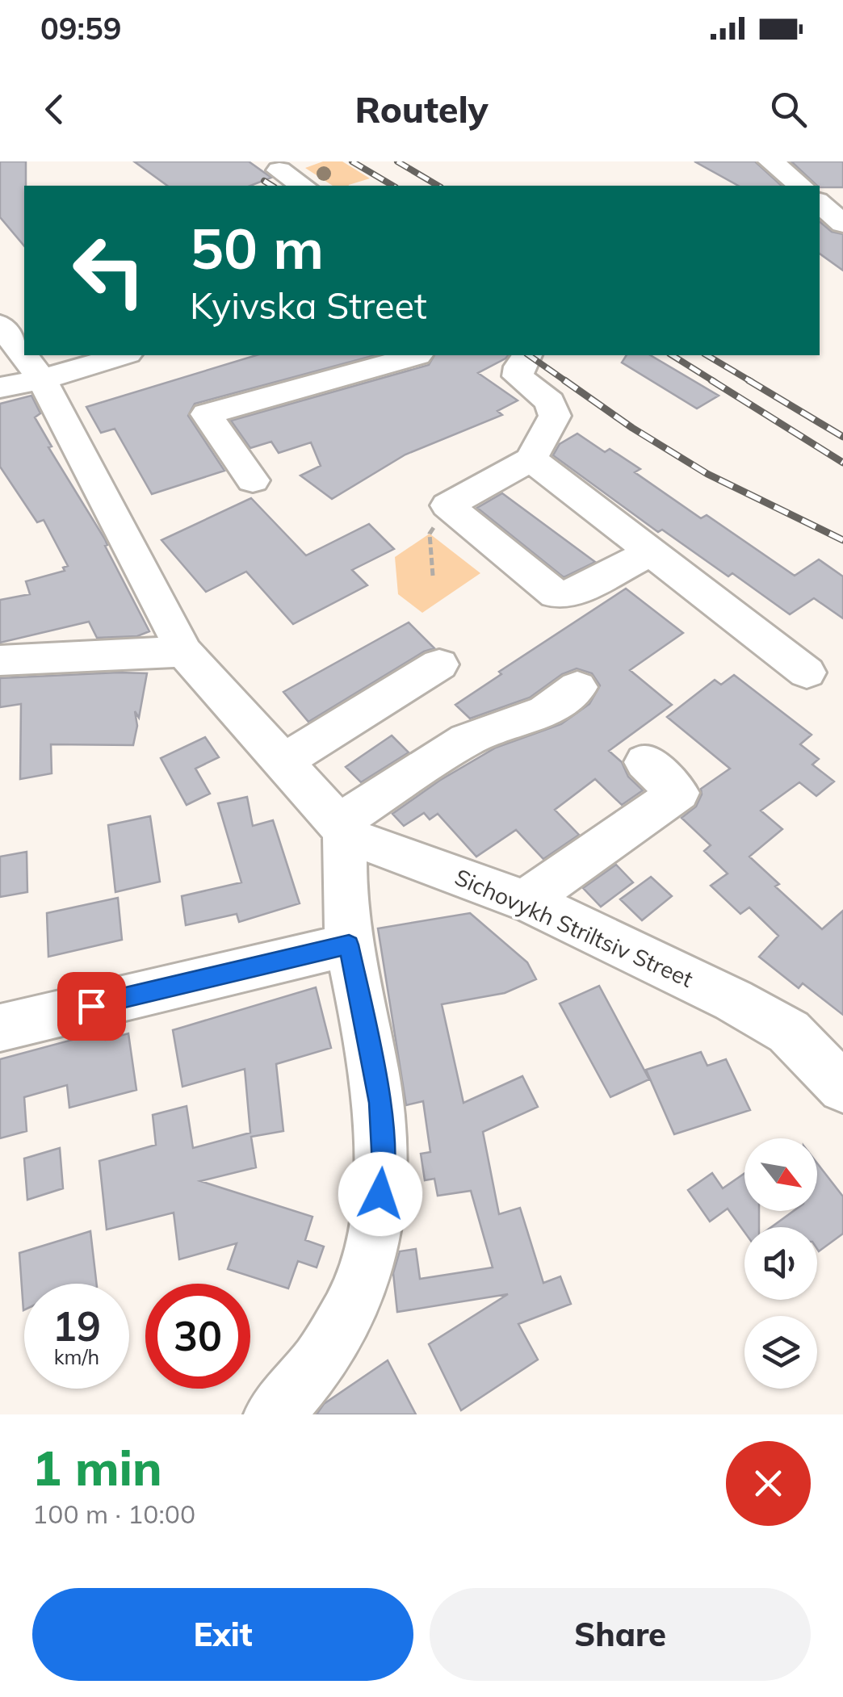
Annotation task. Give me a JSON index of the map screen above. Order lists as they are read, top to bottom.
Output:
{
  "streets": {
    "street": ["Sichovykh Striltsiv Street"]
  },
  "north": "bottom right",
  "page": {
    "status": "09:59",
    "header": "Routely",
    "turn": ["50 m", "Kyivska Street"],
    "speed": "19 km/h",
    "limit": "30",
    "heading": ["1 min", "100 m · 10:00"],
    "buttons": ["Exit", "Share"]
  }
}
